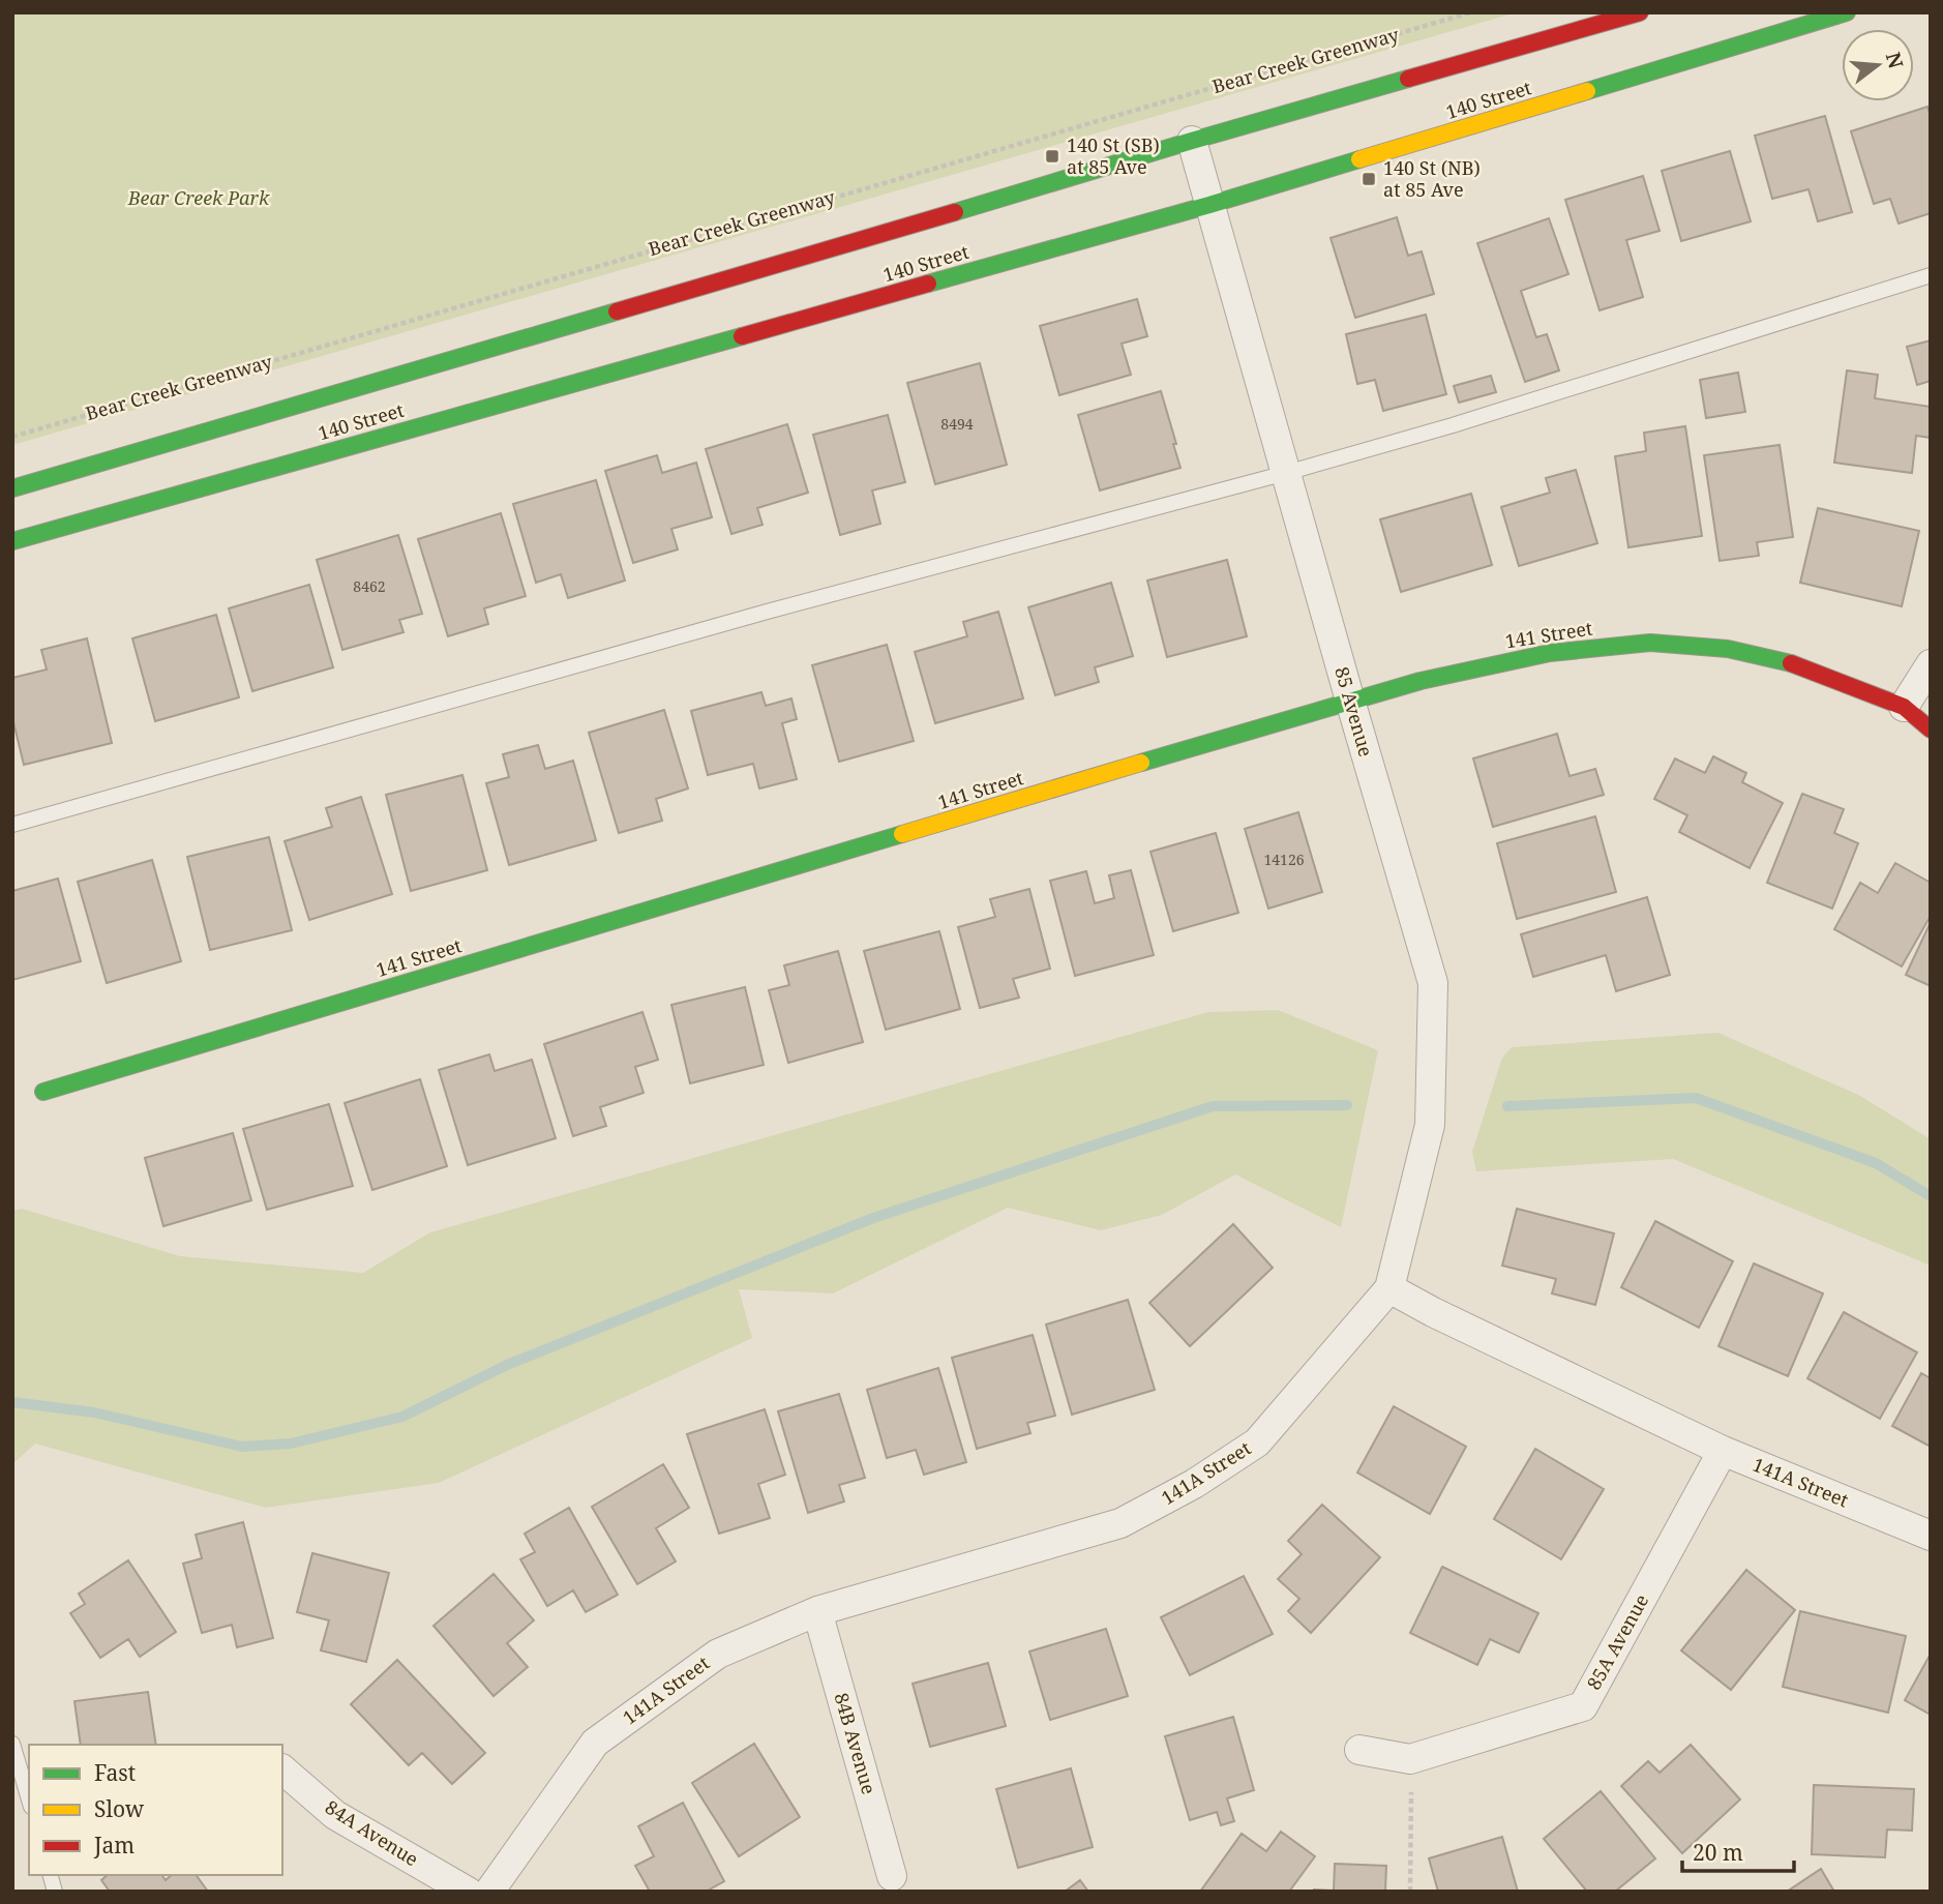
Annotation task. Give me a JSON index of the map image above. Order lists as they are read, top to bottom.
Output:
{
  "streets": {
    "main road": ["140 Street", "141 Street"],
    "street": [
      "85 Avenue",
      "141A Street",
      "85A Avenue",
      "84B Avenue",
      "84A Avenue"
    ],
    "path": ["Bear Creek Greenway"]
  },
  "crossings": [
    ["140 Street", "85 Avenue"],
    ["141 Street", "85 Avenue"],
    ["85 Avenue", "141A Street"],
    ["141A Street", "85A Avenue"],
    ["141A Street", "84B Avenue"]
  ],
  "parks": ["Bear Creek Park"],
  "places": {
    "transit": ["140 St (SB) at 85 Ave", "140 St (NB) at 85 Ave"]
  },
  "house_numbers": ["8494", "8462", "14126"],
  "legend": ["Fast", "Slow", "Jam"],
  "scale_bar": "20 m",
  "north": "right"
}
